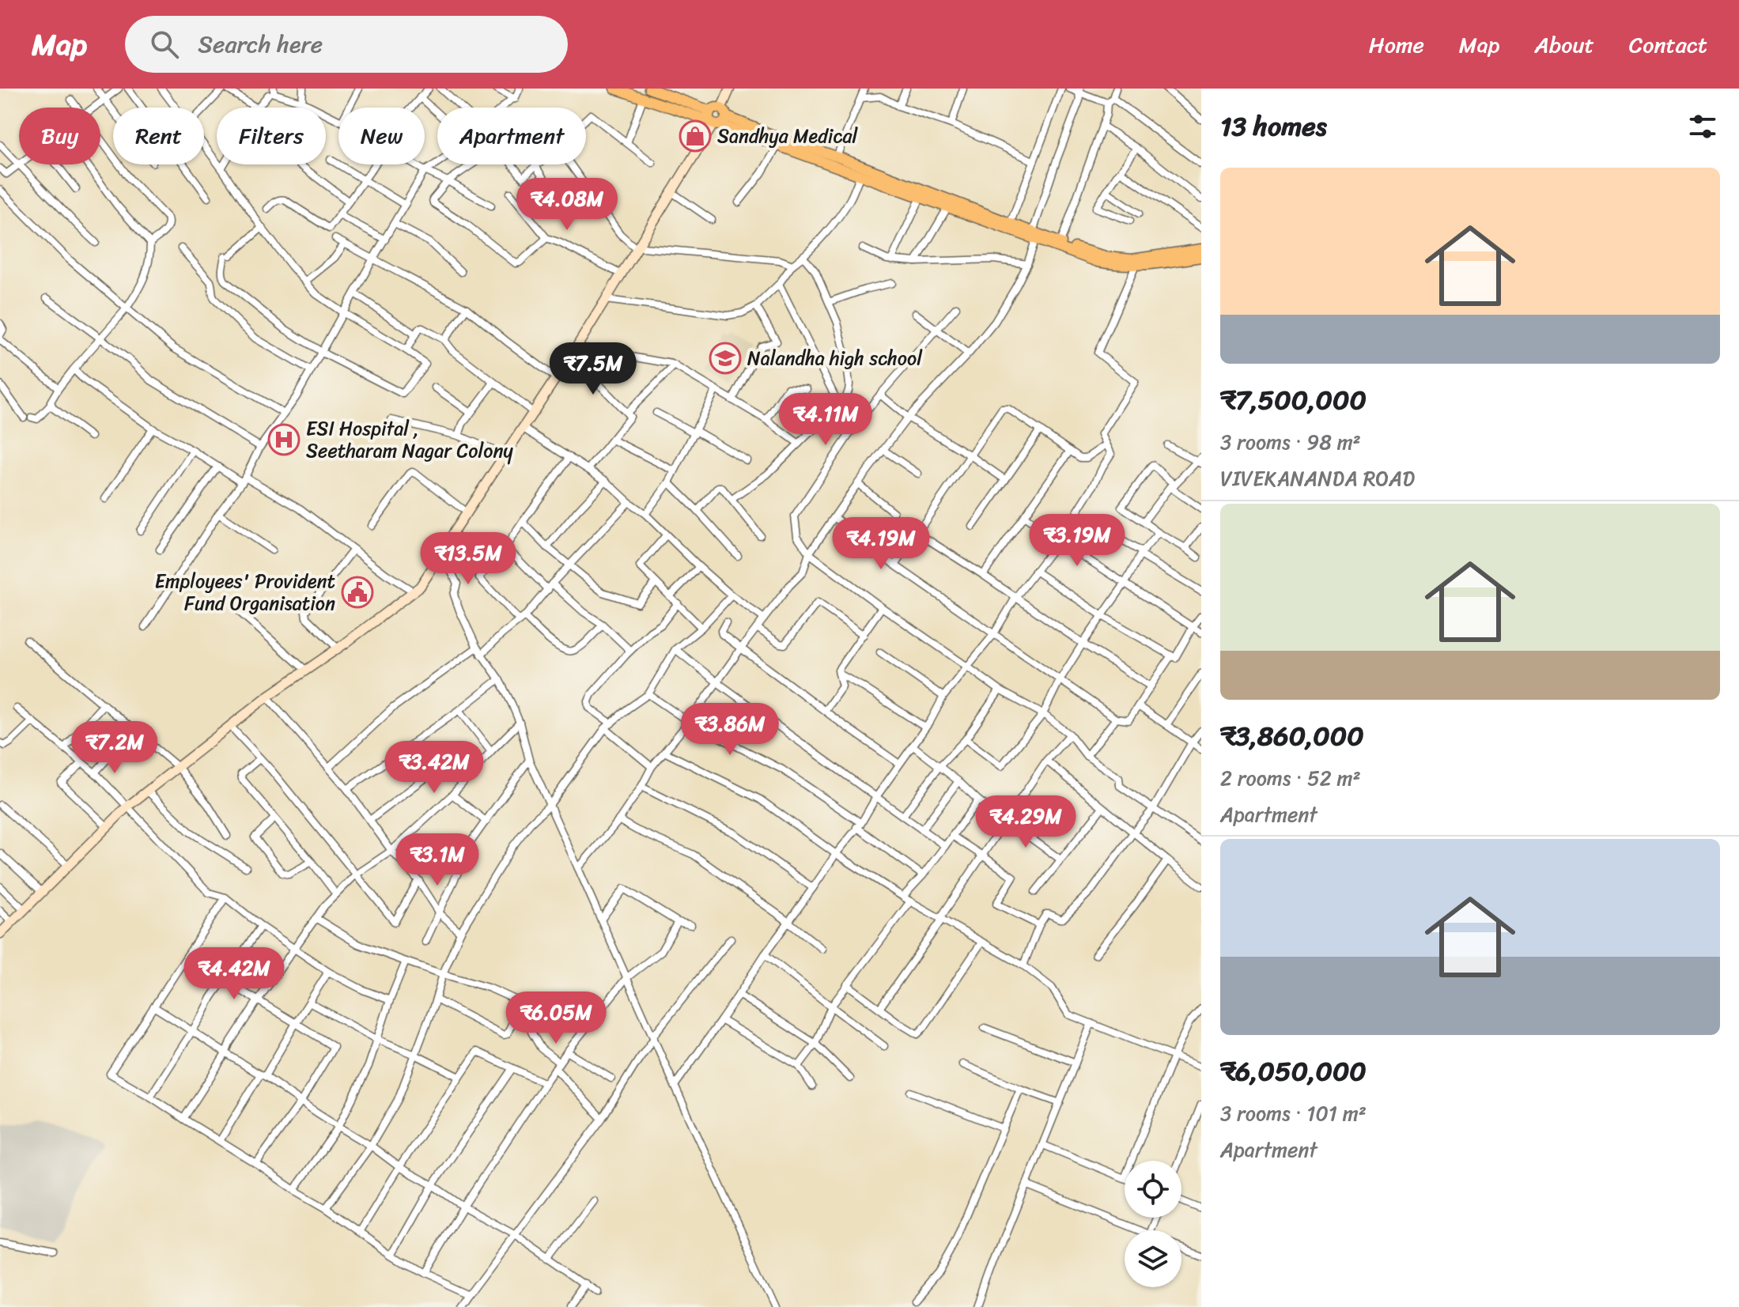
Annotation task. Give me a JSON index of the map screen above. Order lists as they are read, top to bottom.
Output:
{
  "places": {
    "shop": ["Sandhya Medical"],
    "school or university": ["Nalandha high school"],
    "hospital": ["ESI Hospital , Seetharam Nagar Colony"],
    "public building": ["Employees' Provident Fund Organisation"]
  },
  "page": {
    "header": "Map",
    "search": "Search here",
    "nav": [
      "Home",
      "Map",
      "About",
      "Contact"
    ],
    "heading": "13 homes",
    "chip": [
      "Buy",
      "Rent",
      "Filters",
      "New",
      "Apartment"
    ],
    "list": [
      {
        "name": "₹7,500,000",
        "note": "3 rooms · 98 m² · VIVEKANANDA ROAD"
      },
      {
        "name": "₹3,860,000",
        "note": "2 rooms · 52 m² · Apartment"
      },
      {
        "name": "₹6,050,000",
        "note": "3 rooms · 101 m² · Apartment"
      }
    ],
    "price": [
      "₹4.08M",
      "₹7.5M",
      "₹4.11M",
      "₹3.19M",
      "₹4.19M",
      "₹13.5M",
      "₹3.86M",
      "₹7.2M",
      "₹3.42M",
      "₹4.29M",
      "₹3.1M",
      "₹4.42M",
      "₹6.05M"
    ]
  }
}
